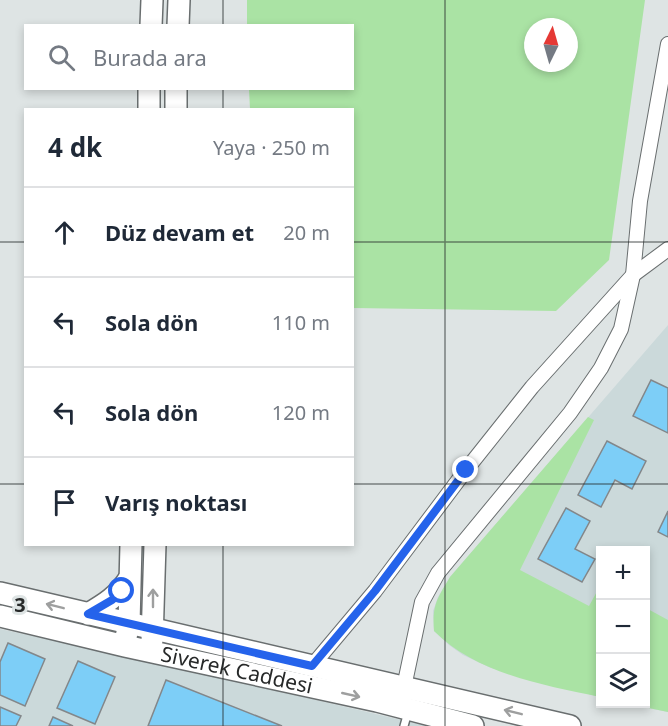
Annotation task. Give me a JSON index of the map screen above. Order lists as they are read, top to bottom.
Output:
{
  "streets": {
    "main road": ["Siverek Caddesi"]
  },
  "north": "top",
  "page": {
    "search": "Burada ara",
    "heading": ["4 dk", "Yaya · 250 m"],
    "list": [
      ["Düz devam et", "20 m"],
      ["Sola dön", "110 m"],
      ["Sola dön", "120 m"],
      "Varış noktası"
    ],
    "map_buttons": ["+", "−"]
  },
  "grid": {
    "rows": ["3"]
  }
}
